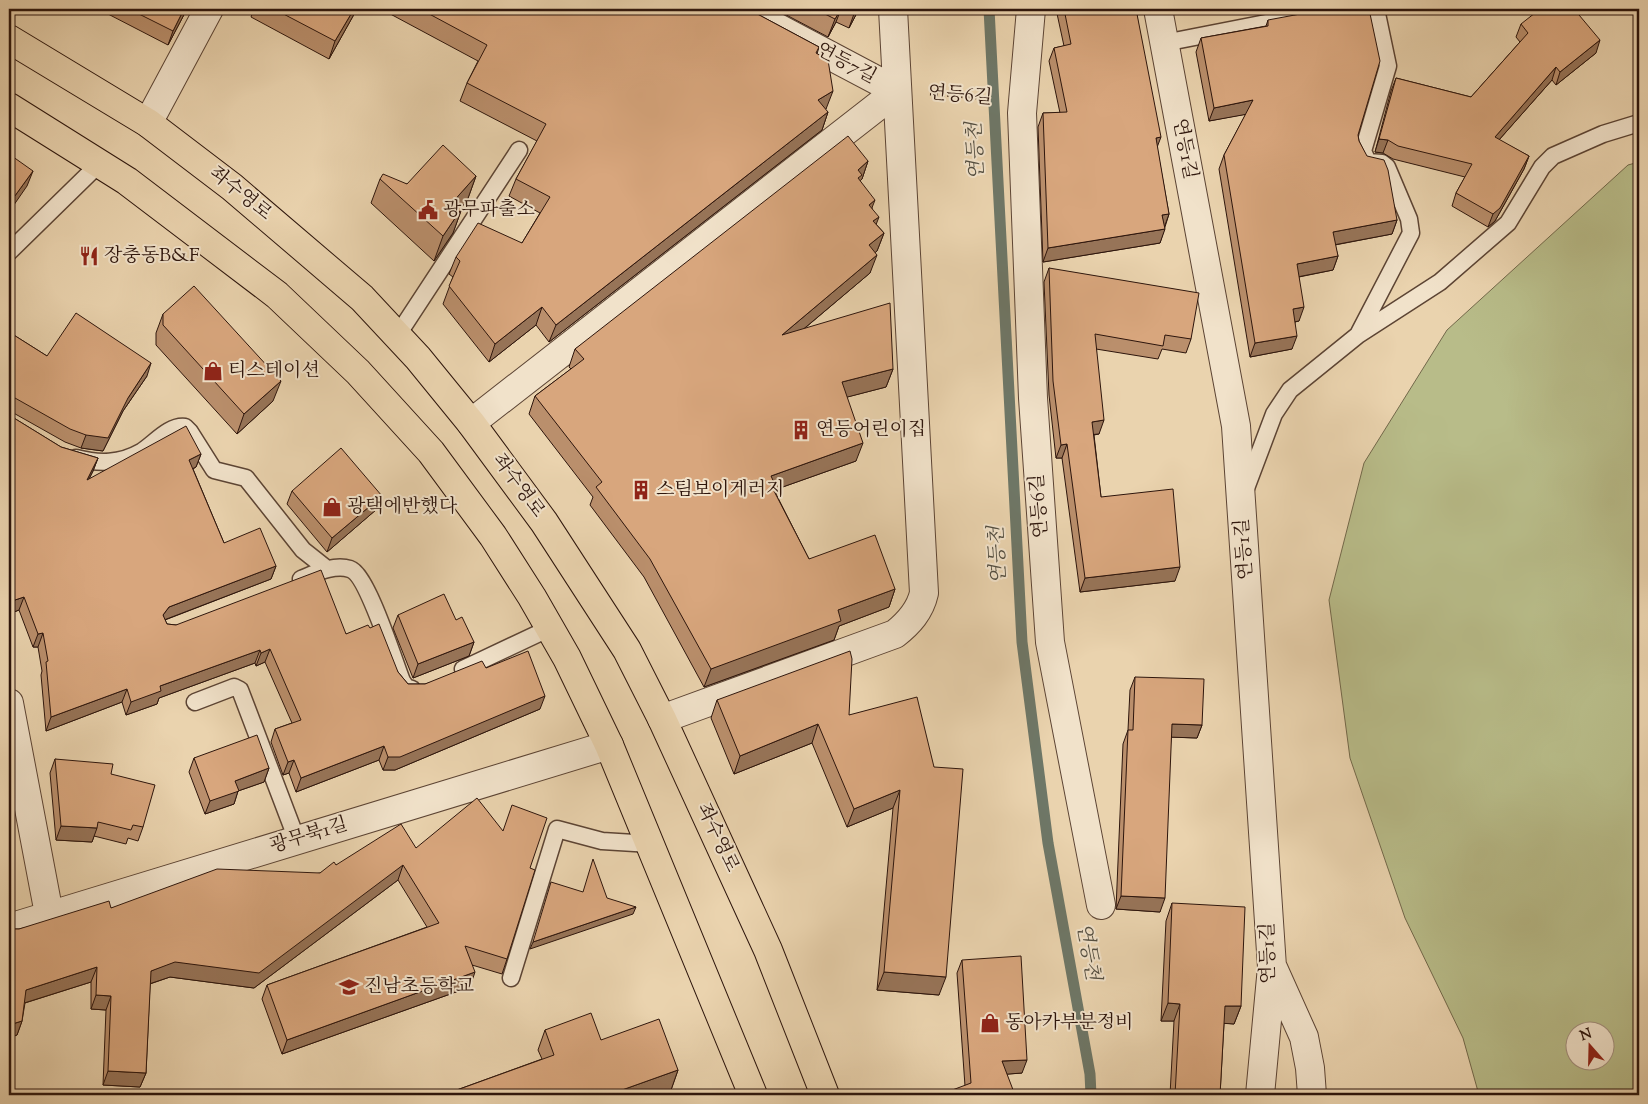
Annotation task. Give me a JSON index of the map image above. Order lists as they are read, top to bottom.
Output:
{
  "streets": {
    "main road": ["좌수영로"],
    "street": [
      "연등7길",
      "연등6길",
      "연등1길",
      "광무북1길"
    ]
  },
  "crossings": [
    ["연등7길", "연등6길"]
  ],
  "water": ["연등천"],
  "places": {
    "public building": ["광무파출소"],
    "restaurant": ["장충동B&F"],
    "shop": ["티스테이션", "광택에반했다", "동아카부분정비"],
    "building": ["연등어린이집", "스팀보이게러지"],
    "school or university": ["진남초등학교"]
  },
  "north": "top"
}
